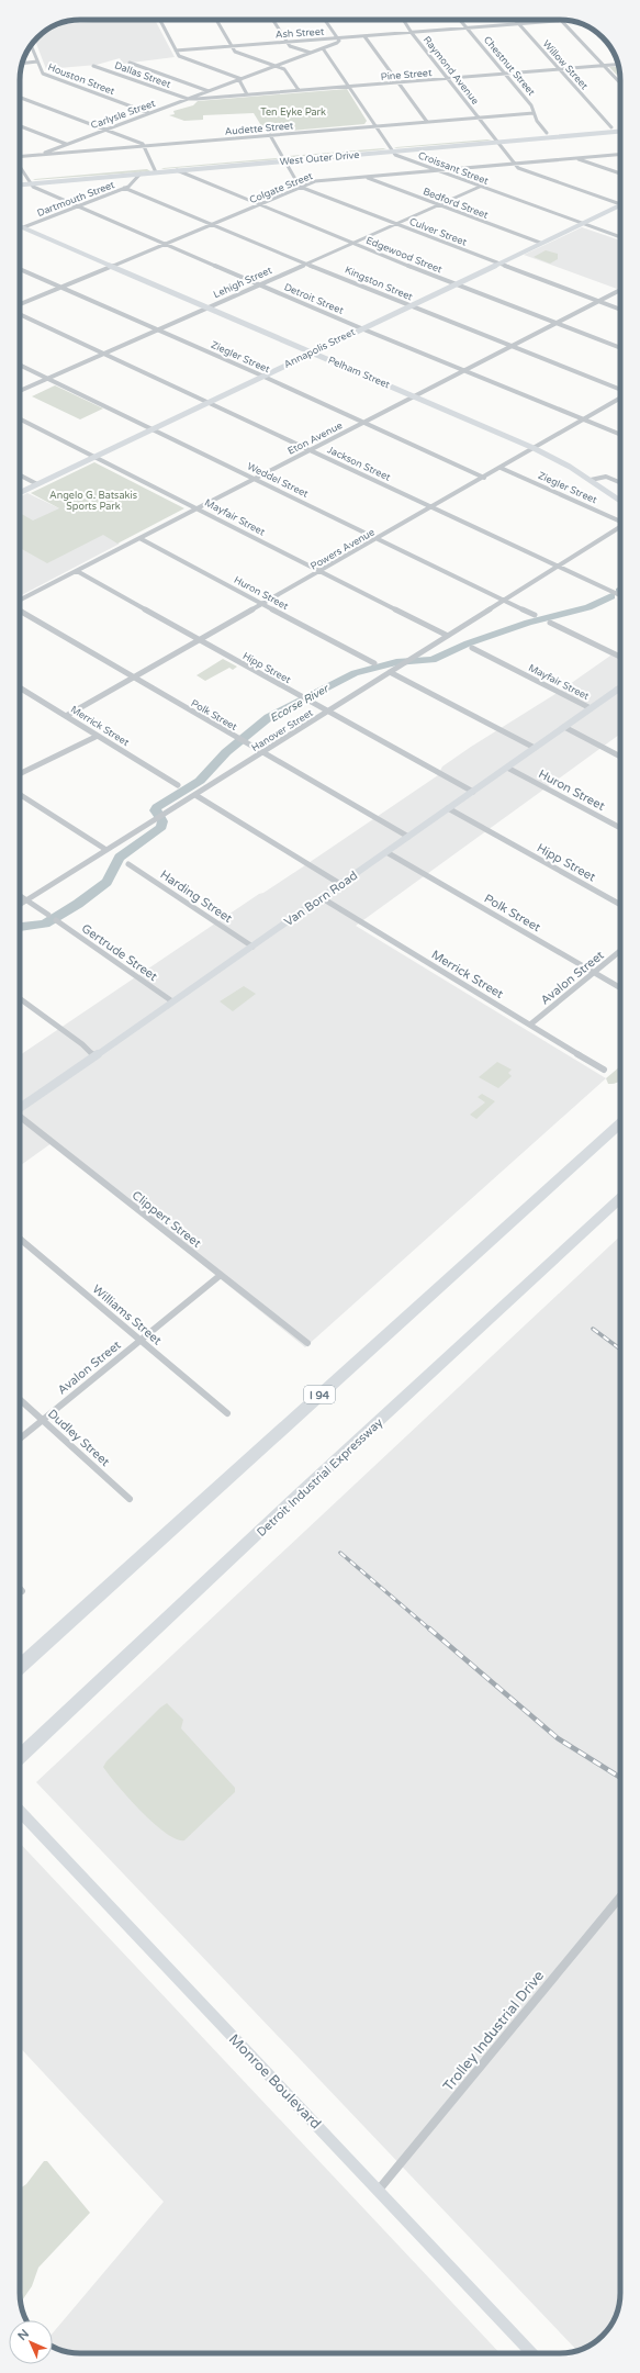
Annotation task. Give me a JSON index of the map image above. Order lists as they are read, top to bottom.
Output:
{
  "streets": {
    "highway": ["I 94", "Detroit Industrial Expressway"],
    "main road": [
      "West Outer Drive",
      "Annapolis Street",
      "Pelham Street",
      "Van Born Road",
      "Monroe Boulevard"
    ],
    "street": [
      "Ash Street",
      "Willow Street",
      "Chestnut Street",
      "Raymond Avenue",
      "Dallas Street",
      "Pine Street",
      "Houston Street",
      "Carlysle Street",
      "Audette Street",
      "Croissant Street",
      "Colgate Street",
      "Dartmouth Street",
      "Bedford Street",
      "Culver Street",
      "Edgewood Street",
      "Lehigh Street",
      "Kingston Street",
      "Detroit Street",
      "Ziegler Street",
      "Eton Avenue",
      "Jackson Street",
      "Weddel Street",
      "Mayfair Street",
      "Powers Avenue",
      "Huron Street",
      "Hipp Street",
      "Polk Street",
      "Merrick Street",
      "Hanover Street",
      "Harding Street",
      "Gertrude Street",
      "Avalon Street",
      "Clippert Street",
      "Williams Street",
      "Dudley Street",
      "Trolley Industrial Drive"
    ]
  },
  "crossings": [
    ["Ash Street", "Willow Street"],
    ["Ash Street", "Chestnut Street"],
    ["Ash Street", "Raymond Avenue"],
    ["Ash Street", "Carlysle Street"],
    ["Willow Street", "Pine Street"],
    ["Willow Street", "West Outer Drive"],
    ["Chestnut Street", "Pine Street"],
    ["Chestnut Street", "Audette Street"],
    ["Chestnut Street", "West Outer Drive"],
    ["Raymond Avenue", "Pine Street"],
    ["Raymond Avenue", "Audette Street"],
    ["Raymond Avenue", "West Outer Drive"],
    ["Raymond Avenue", "Colgate Street"],
    ["Dallas Street", "Pine Street"],
    ["Dallas Street", "Carlysle Street"],
    ["Pine Street", "Carlysle Street"],
    ["Houston Street", "Carlysle Street"],
    ["Carlysle Street", "Audette Street"],
    ["West Outer Drive", "Croissant Street"],
    ["West Outer Drive", "Dartmouth Street"],
    ["West Outer Drive", "Edgewood Street"],
    ["West Outer Drive", "Detroit Street"],
    ["Croissant Street", "Colgate Street"],
    ["Croissant Street", "Lehigh Street"],
    ["Croissant Street", "Annapolis Street"],
    ["Colgate Street", "Bedford Street"],
    ["Colgate Street", "Culver Street"],
    ["Colgate Street", "Edgewood Street"],
    ["Colgate Street", "Kingston Street"],
    ["Colgate Street", "Detroit Street"],
    ["Colgate Street", "Ziegler Street"],
    ["Colgate Street", "Pelham Street"],
    ["Dartmouth Street", "Kingston Street"],
    ["Dartmouth Street", "Detroit Street"],
    ["Dartmouth Street", "Pelham Street"],
    ["Bedford Street", "Lehigh Street"],
    ["Bedford Street", "Annapolis Street"],
    ["Culver Street", "Lehigh Street"],
    ["Culver Street", "Annapolis Street"],
    ["Culver Street", "Eton Avenue"],
    ["Edgewood Street", "Lehigh Street"],
    ["Edgewood Street", "Annapolis Street"],
    ["Edgewood Street", "Eton Avenue"],
    ["Lehigh Street", "Kingston Street"],
    ["Lehigh Street", "Detroit Street"],
    ["Lehigh Street", "Ziegler Street"],
    ["Lehigh Street", "Pelham Street"],
    ["Lehigh Street", "Jackson Street"],
    ["Lehigh Street", "Weddel Street"],
    ["Kingston Street", "Annapolis Street"],
    ["Kingston Street", "Eton Avenue"],
    ["Detroit Street", "Annapolis Street"],
    ["Detroit Street", "Eton Avenue"],
    ["Detroit Street", "Powers Avenue"],
    ["Annapolis Street", "Ziegler Street"],
    ["Annapolis Street", "Pelham Street"],
    ["Annapolis Street", "Jackson Street"],
    ["Annapolis Street", "Weddel Street"],
    ["Annapolis Street", "Mayfair Street"],
    ["Ziegler Street", "Eton Avenue"],
    ["Ziegler Street", "Powers Avenue"],
    ["Pelham Street", "Eton Avenue"],
    ["Pelham Street", "Powers Avenue"],
    ["Eton Avenue", "Jackson Street"],
    ["Eton Avenue", "Weddel Street"],
    ["Eton Avenue", "Mayfair Street"],
    ["Eton Avenue", "Huron Street"],
    ["Eton Avenue", "Hipp Street"],
    ["Jackson Street", "Powers Avenue"],
    ["Jackson Street", "Hanover Street"],
    ["Weddel Street", "Powers Avenue"],
    ["Weddel Street", "Hanover Street"],
    ["Mayfair Street", "Powers Avenue"],
    ["Mayfair Street", "Hanover Street"],
    ["Mayfair Street", "Van Born Road"],
    ["Powers Avenue", "Huron Street"],
    ["Powers Avenue", "Hipp Street"],
    ["Powers Avenue", "Polk Street"],
    ["Powers Avenue", "Merrick Street"],
    ["Huron Street", "Van Born Road"],
    ["Hipp Street", "Hanover Street"],
    ["Hipp Street", "Van Born Road"],
    ["Polk Street", "Hanover Street"],
    ["Polk Street", "Van Born Road"],
    ["Polk Street", "Avalon Street"],
    ["Merrick Street", "Van Born Road"],
    ["Merrick Street", "Avalon Street"],
    ["Harding Street", "Van Born Road"],
    ["Van Born Road", "Gertrude Street"],
    ["Avalon Street", "Clippert Street"],
    ["Avalon Street", "Williams Street"],
    ["Avalon Street", "Dudley Street"],
    ["Trolley Industrial Drive", "Monroe Boulevard"]
  ],
  "water": ["Ecorse River"],
  "parks": ["Ten Eyke Park", "Angelo G. Batsakis Sports Park"],
  "north": "top left"
}
